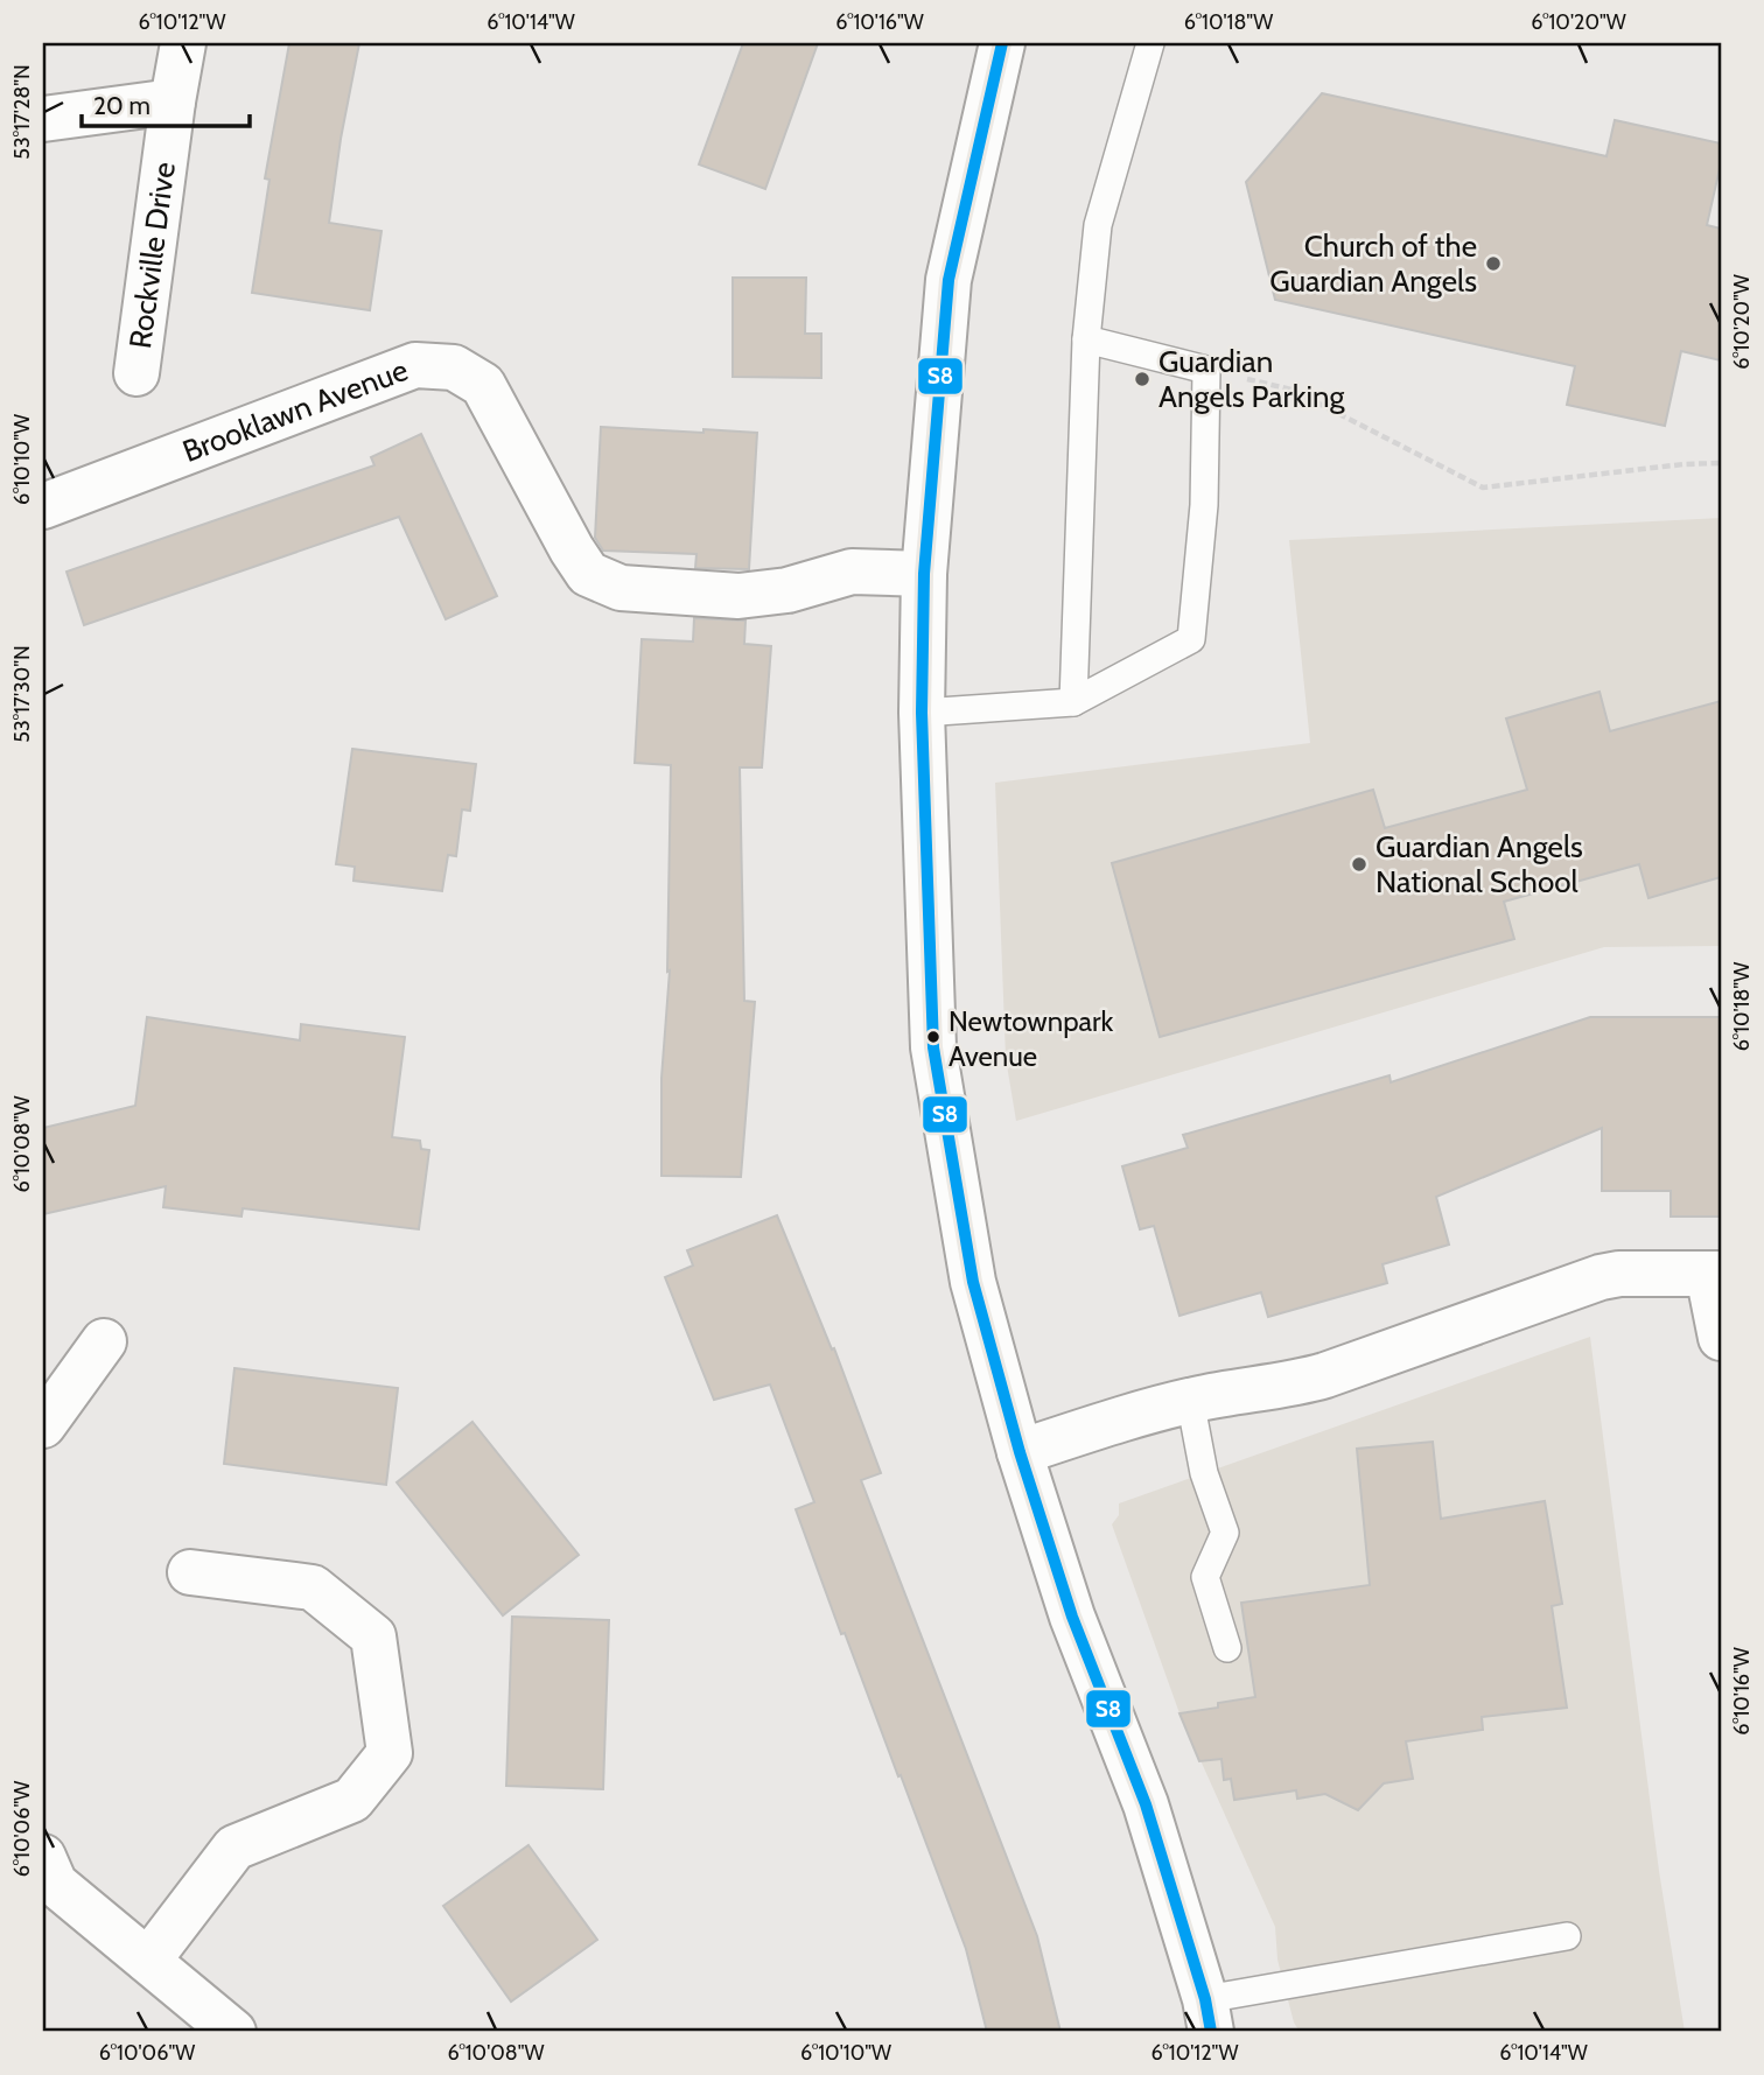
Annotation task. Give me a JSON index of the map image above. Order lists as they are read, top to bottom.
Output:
{
  "streets": {
    "street": ["Rockville Drive", "Brooklawn Avenue"]
  },
  "places": [
    "Church of the Guardian Angels",
    "Guardian Angels Parking",
    "Guardian Angels National School",
    "Newtownpark Avenue"
  ],
  "lines": ["transit line S8"],
  "scale_bar": "20 m",
  "coordinates": [
    "6°10'12\"W",
    "6°10'14\"W",
    "6°10'16\"W",
    "6°10'18\"W",
    "6°10'20\"W",
    "53°17'28\"N",
    "6°10'10\"W",
    "53°17'30\"N",
    "6°10'08\"W",
    "6°10'06\"W"
  ]
}
